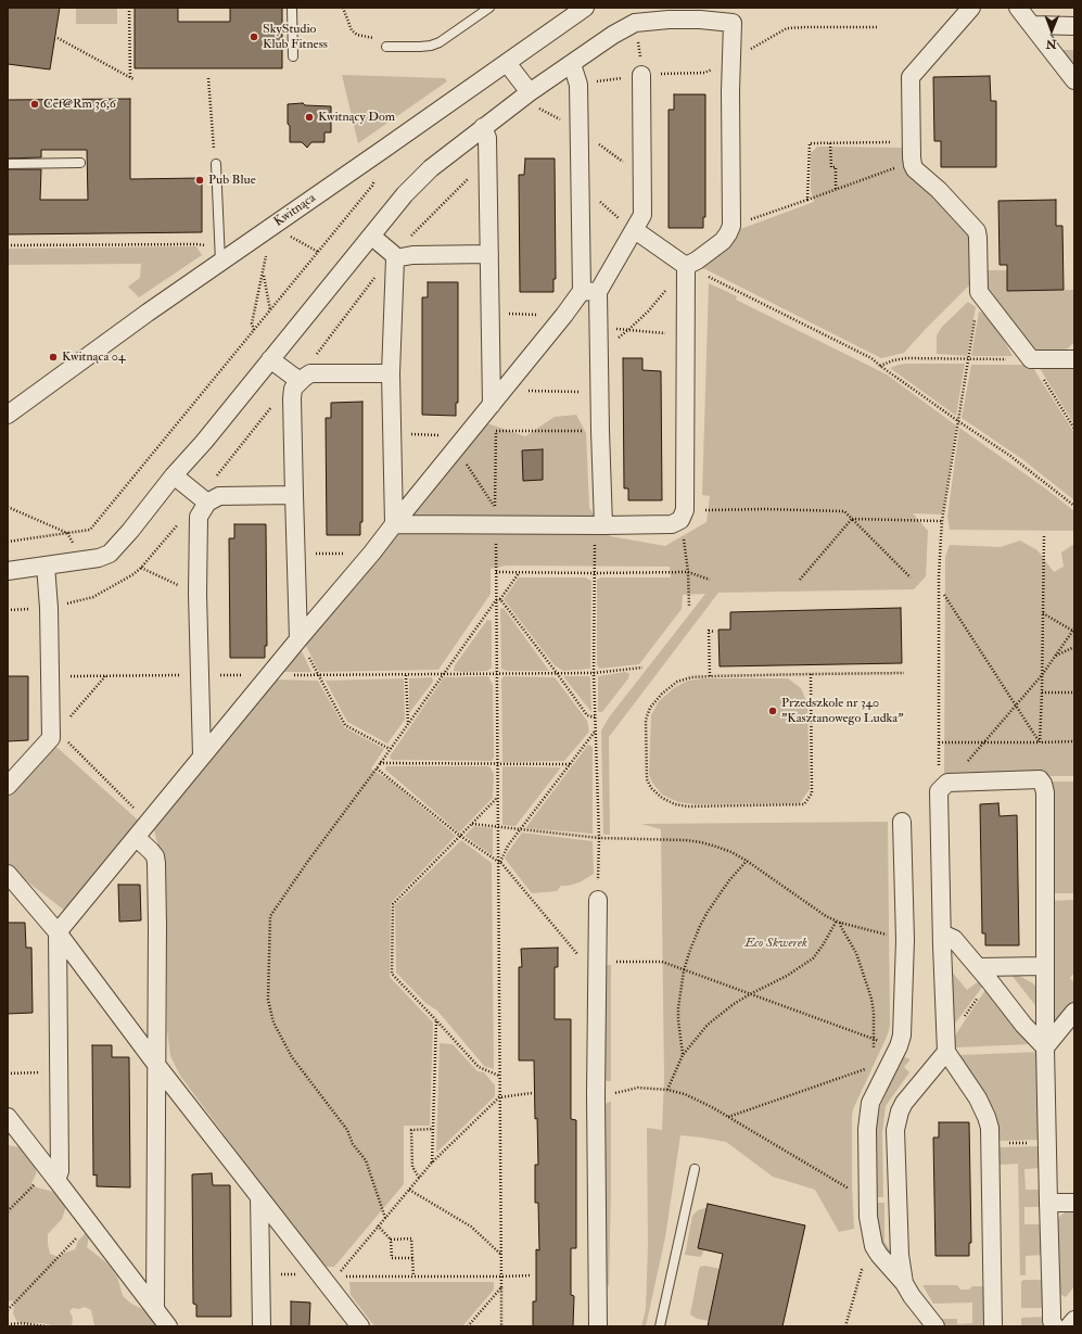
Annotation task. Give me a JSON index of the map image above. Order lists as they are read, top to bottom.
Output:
{
  "streets": {
    "street": ["Kwitnąca"]
  },
  "parks": ["Eco Skwerek"],
  "places": [
    "SkyStudio Klub Fitness",
    "Cef@Rm 36,6",
    "Kwitnący Dom",
    "Pub Blue",
    "Kwitnąca 04",
    "Przedszkole nr 340 \"Kasztanowego Ludka\""
  ],
  "north": "bottom"
}
